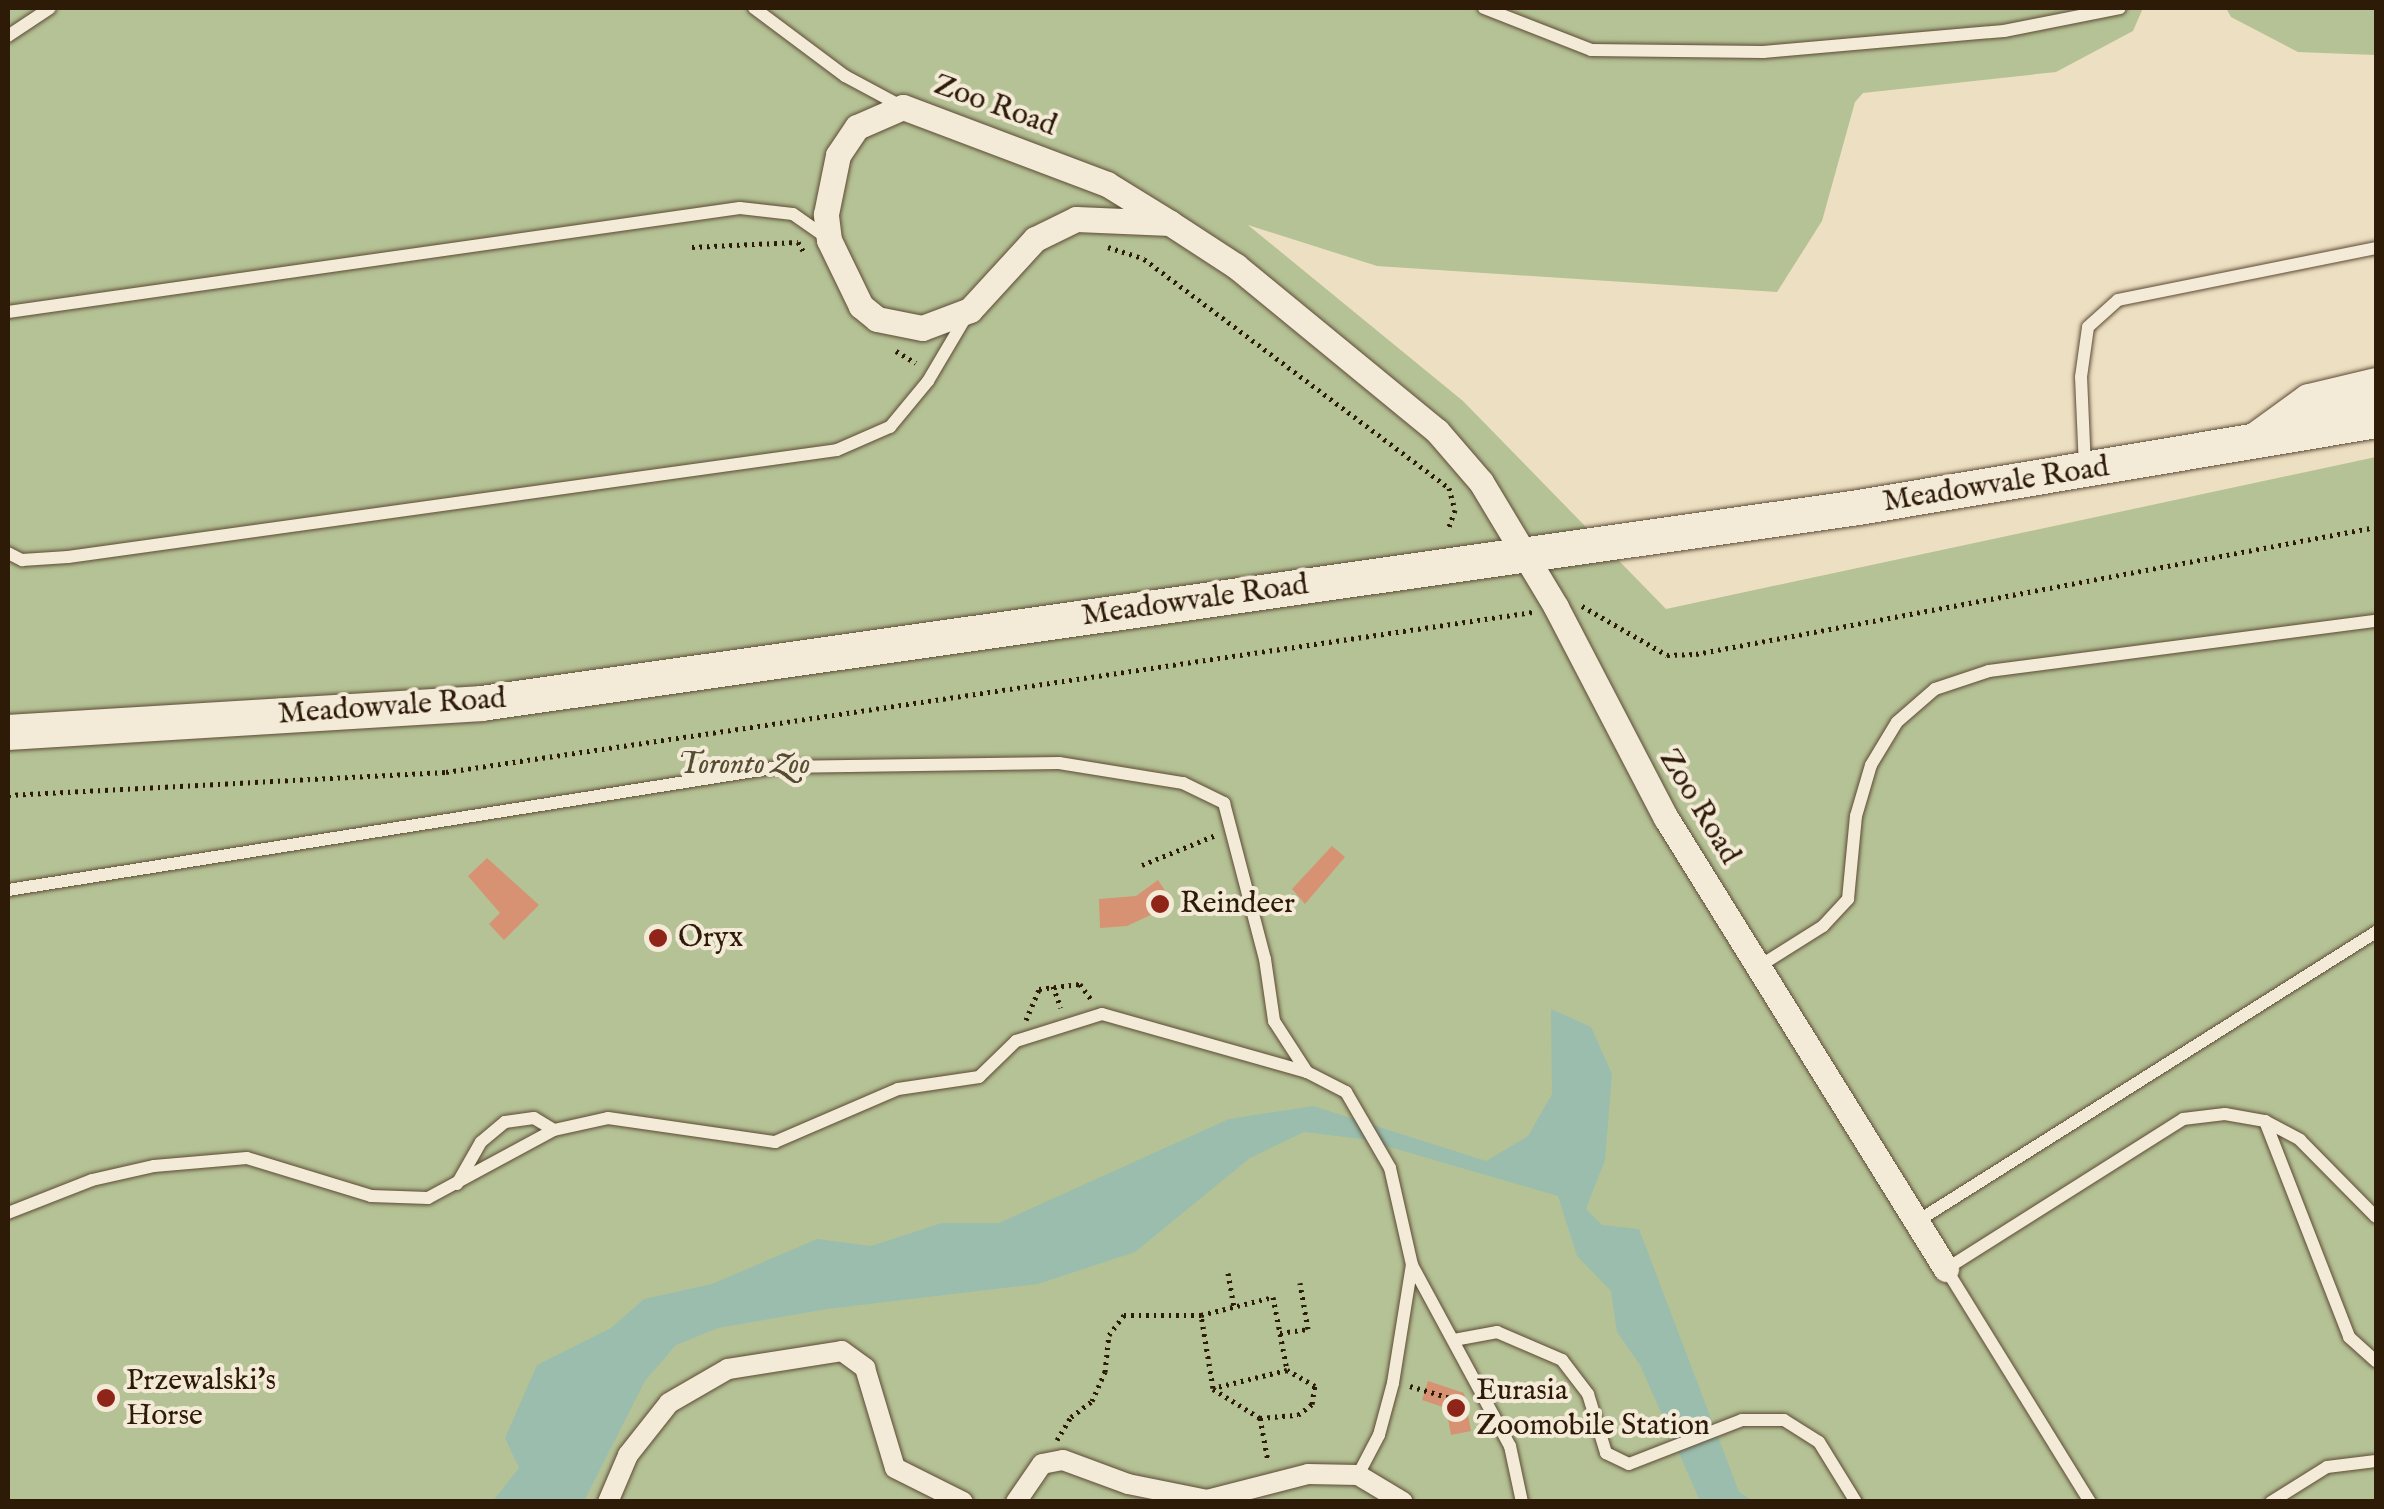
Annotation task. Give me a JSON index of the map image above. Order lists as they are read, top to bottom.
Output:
{
  "streets": {
    "main road": ["Meadowvale Road"],
    "street": ["Zoo Road"]
  },
  "crossings": [
    ["Zoo Road", "Meadowvale Road"]
  ],
  "parks": ["Toronto Zoo"],
  "places": [
    "Reindeer",
    "Oryx",
    "Przewalski's Horse",
    "Eurasia Zoomobile Station"
  ]
}
